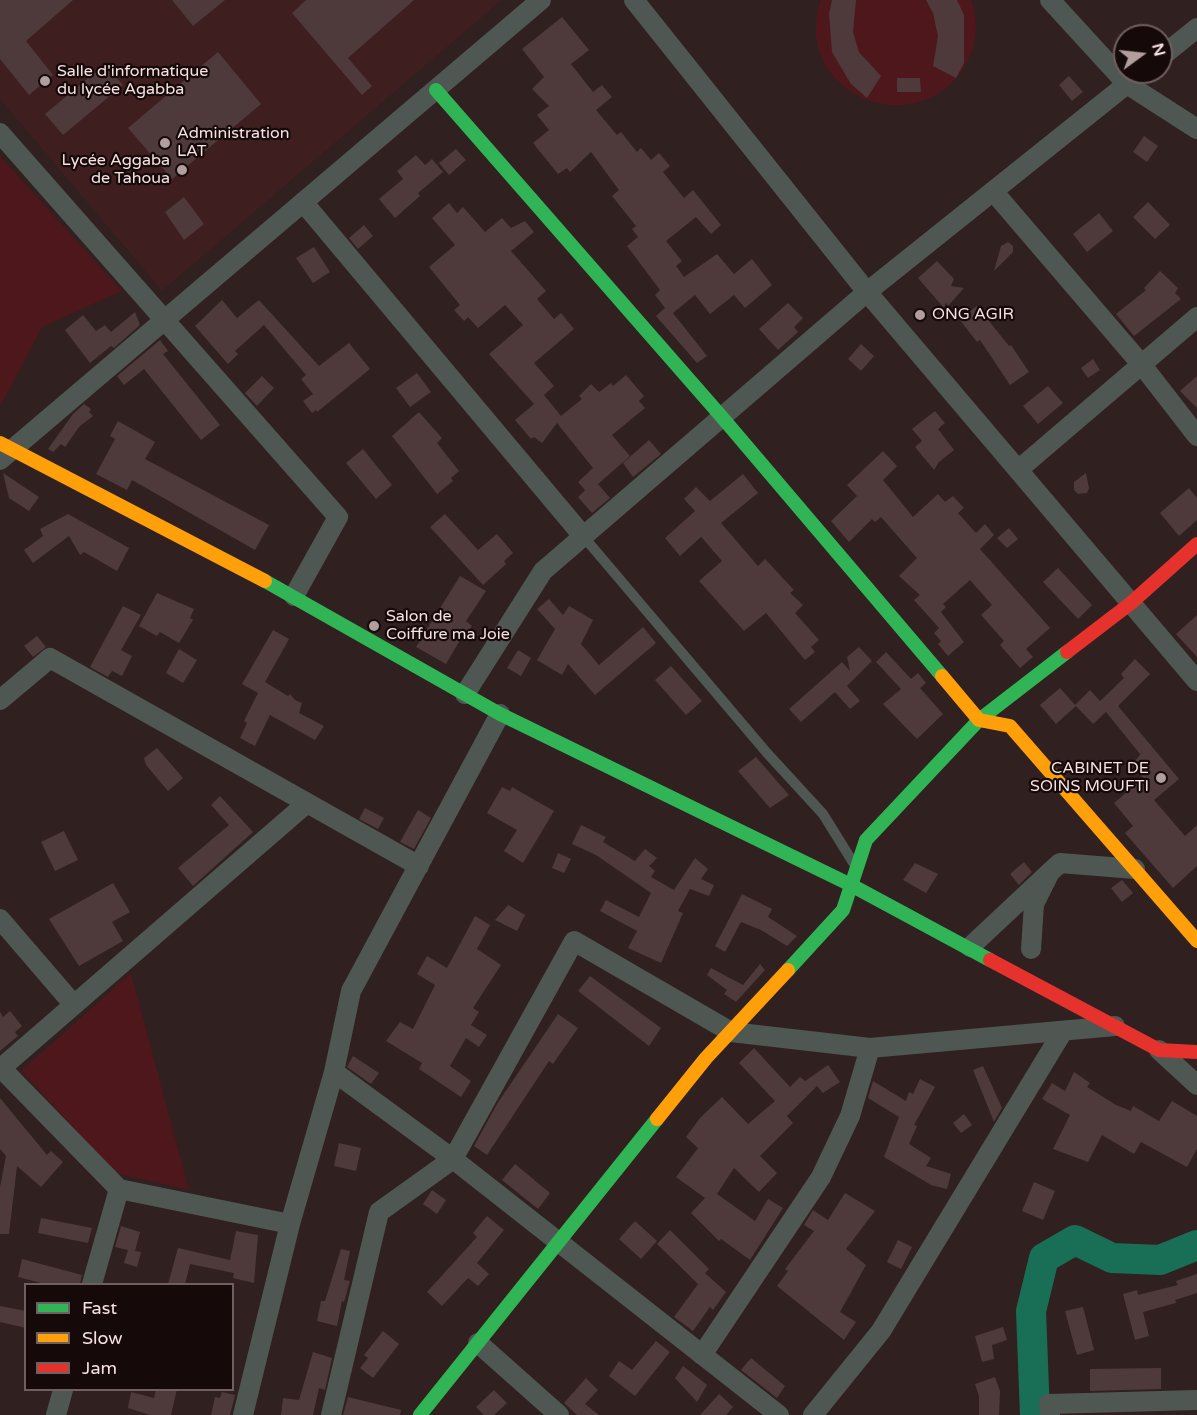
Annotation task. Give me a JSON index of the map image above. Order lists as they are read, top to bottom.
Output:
{
  "places": [
    "Salle d'informatique du lycée Agabba",
    "Administration LAT",
    "Lycée Aggaba de Tahoua",
    "ONG AGIR",
    "Salon de Coiffure ma Joie",
    "CABINET DE SOINS MOUFTI"
  ],
  "legend": ["Fast", "Slow", "Jam"],
  "north": "right"
}
